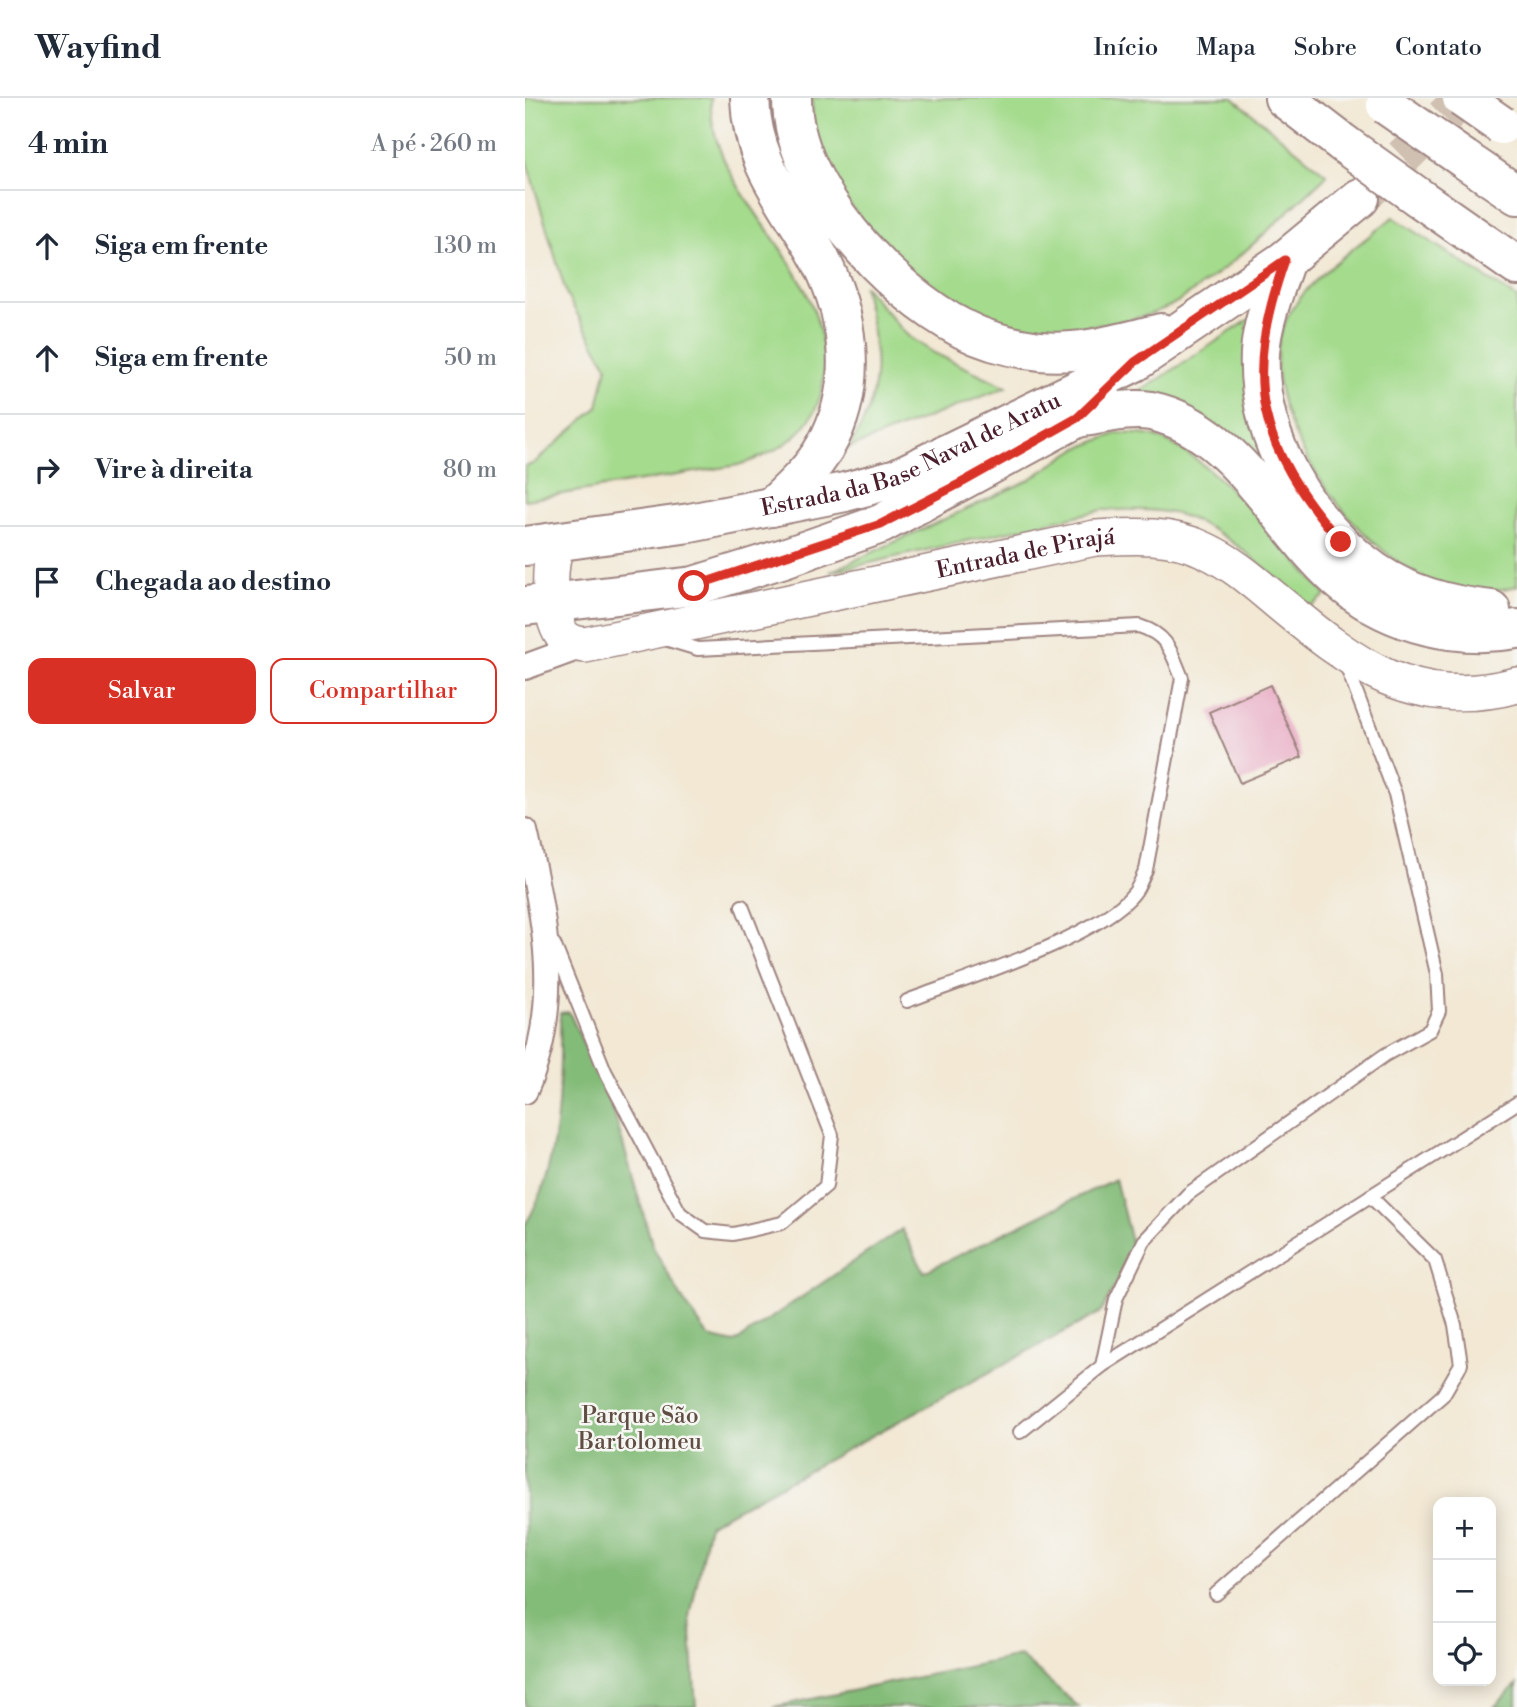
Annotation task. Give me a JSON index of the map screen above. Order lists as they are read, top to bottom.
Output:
{
  "streets": {
    "main road": ["Estrada da Base Naval de Aratu"],
    "street": ["Entrada de Pirajá"]
  },
  "parks": ["Parque São Bartolomeu"],
  "page": {
    "header": "Wayfind",
    "nav": [
      "Início",
      "Mapa",
      "Sobre",
      "Contato"
    ],
    "heading": ["4 min", "A pé · 260 m"],
    "list": [
      ["Siga em frente", "130 m"],
      ["Siga em frente", "50 m"],
      ["Vire à direita", "80 m"],
      "Chegada ao destino"
    ],
    "buttons": ["Salvar", "Compartilhar"],
    "map_buttons": ["+", "−"]
  }
}
